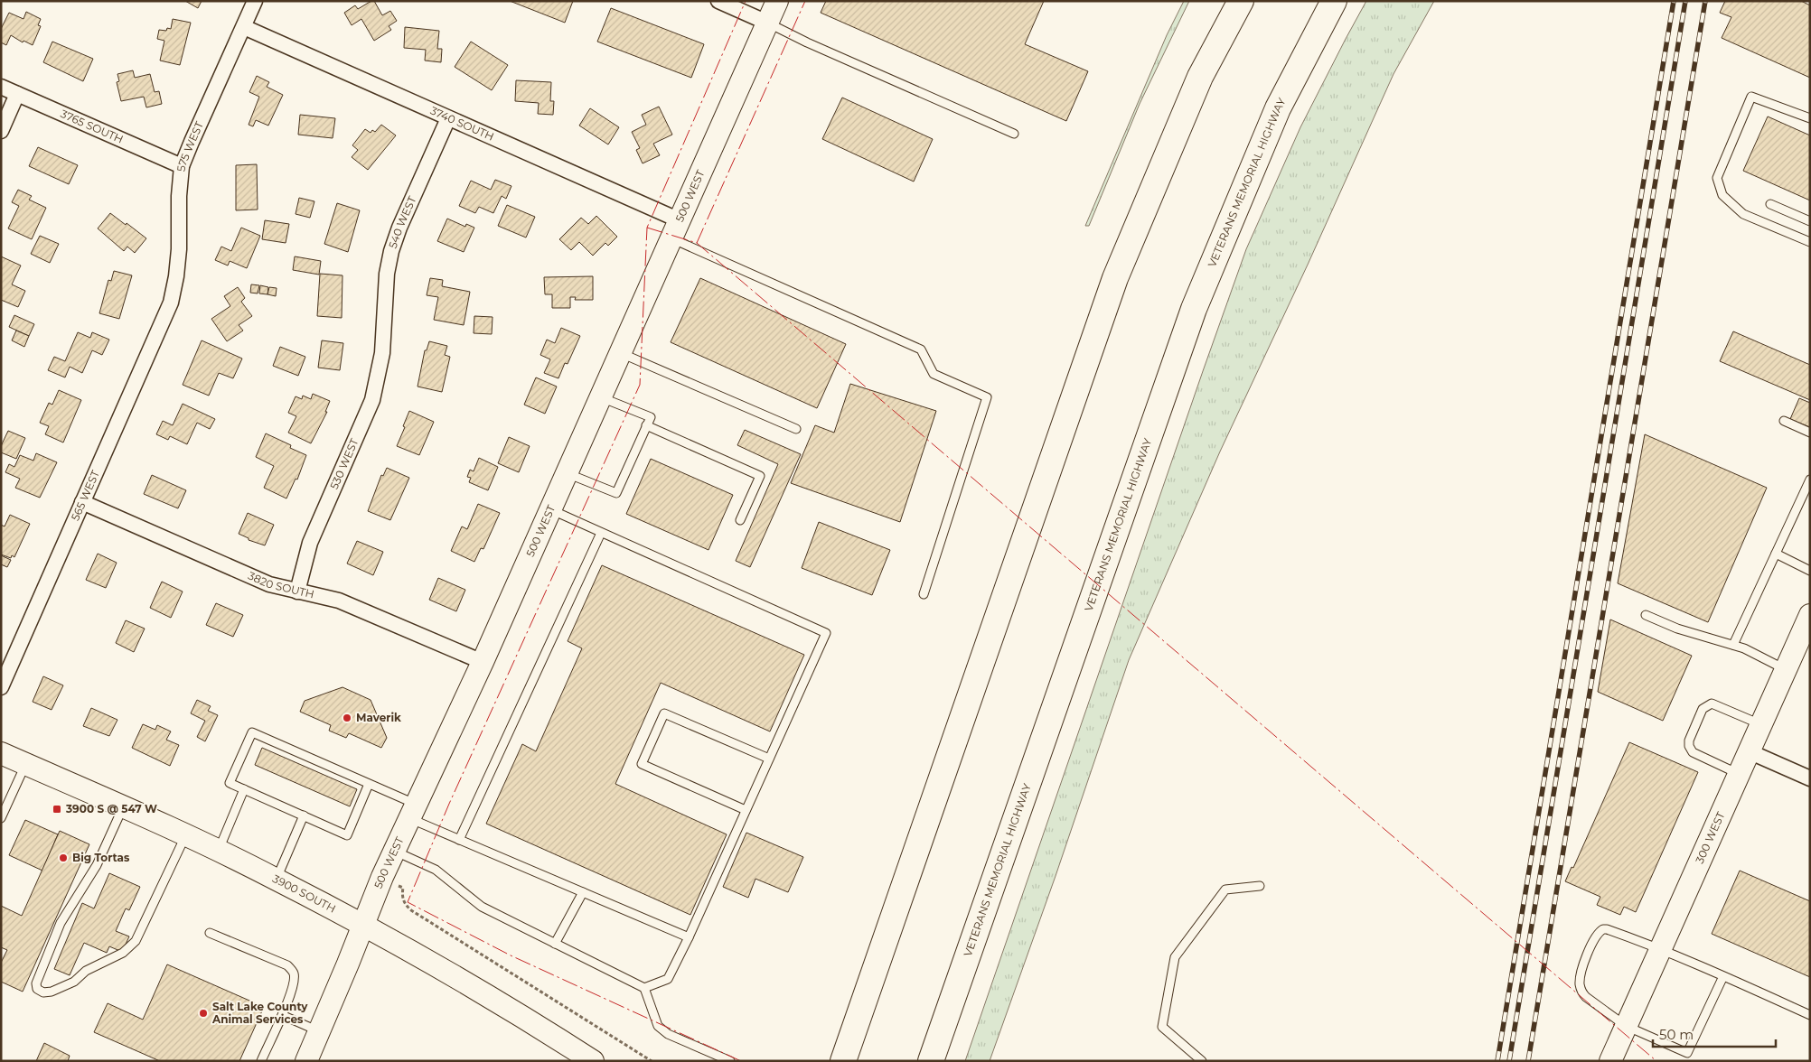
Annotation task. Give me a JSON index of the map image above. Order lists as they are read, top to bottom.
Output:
{
  "streets": {
    "highway": ["VETERANS MEMORIAL HIGHWAY"],
    "main road": ["500 WEST", "300 WEST", "3900 SOUTH"],
    "street": [
      "3740 SOUTH",
      "3765 SOUTH",
      "575 WEST",
      "540 WEST",
      "530 WEST",
      "565 WEST",
      "3820 SOUTH"
    ]
  },
  "crossings": [
    ["3740 SOUTH", "575 WEST"],
    ["3740 SOUTH", "500 WEST"],
    ["3740 SOUTH", "540 WEST"],
    ["3765 SOUTH", "575 WEST"],
    ["575 WEST", "565 WEST"],
    ["500 WEST", "3820 SOUTH"],
    ["500 WEST", "3900 SOUTH"],
    ["540 WEST", "530 WEST"],
    ["530 WEST", "3820 SOUTH"],
    ["565 WEST", "3820 SOUTH"]
  ],
  "places": {
    "other": ["Maverik", "Big Tortas", "Salt Lake County Animal Services"],
    "transit": ["3900 S @ 547 W"]
  },
  "scale_bar": "50 m"
}
